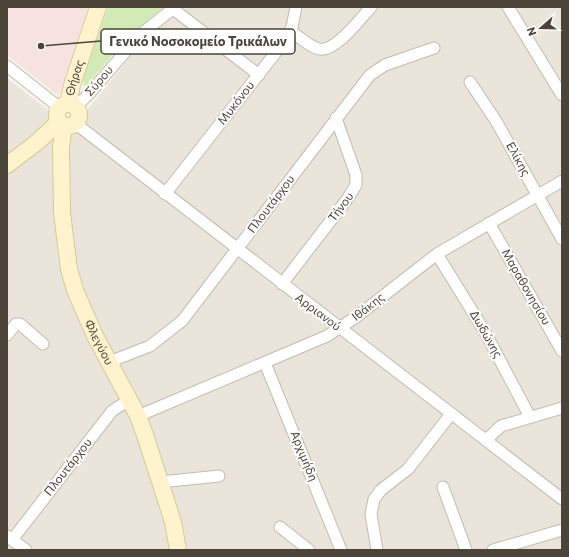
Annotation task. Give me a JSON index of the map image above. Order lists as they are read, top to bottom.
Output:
{
  "streets": {
    "street": [
      "Θήρας",
      "Σύρου",
      "Μυκόνου",
      "Ελίκης",
      "Πλουτάρχου",
      "Τήνου",
      "Μαραθονησίου",
      "Ιθάκης",
      "Αρριανού",
      "Δωδώνης",
      "Φλεγύου",
      "Αρχιμήδη"
    ]
  },
  "crossings": [
    ["Θήρας", "Σύρου"],
    ["Θήρας", "Αρριανού"],
    ["Θήρας", "Φλεγύου"],
    ["Σύρου", "Αρριανού"],
    ["Σύρου", "Φλεγύου"],
    ["Μυκόνου", "Αρριανού"],
    ["Ελίκης", "Ιθάκης"],
    ["Πλουτάρχου", "Τήνου"],
    ["Πλουτάρχου", "Αρριανού"],
    ["Πλουτάρχου", "Φλεγύου"],
    ["Τήνου", "Αρριανού"],
    ["Μαραθονησίου", "Ιθάκης"],
    ["Ιθάκης", "Αρριανού"],
    ["Ιθάκης", "Δωδώνης"],
    ["Ιθάκης", "Φλεγύου"],
    ["Ιθάκης", "Αρχιμήδη"],
    ["Αρριανού", "Φλεγύου"]
  ],
  "places": ["Γενικό Νοσοκομείο Τρικάλων"],
  "north": "left"
}
